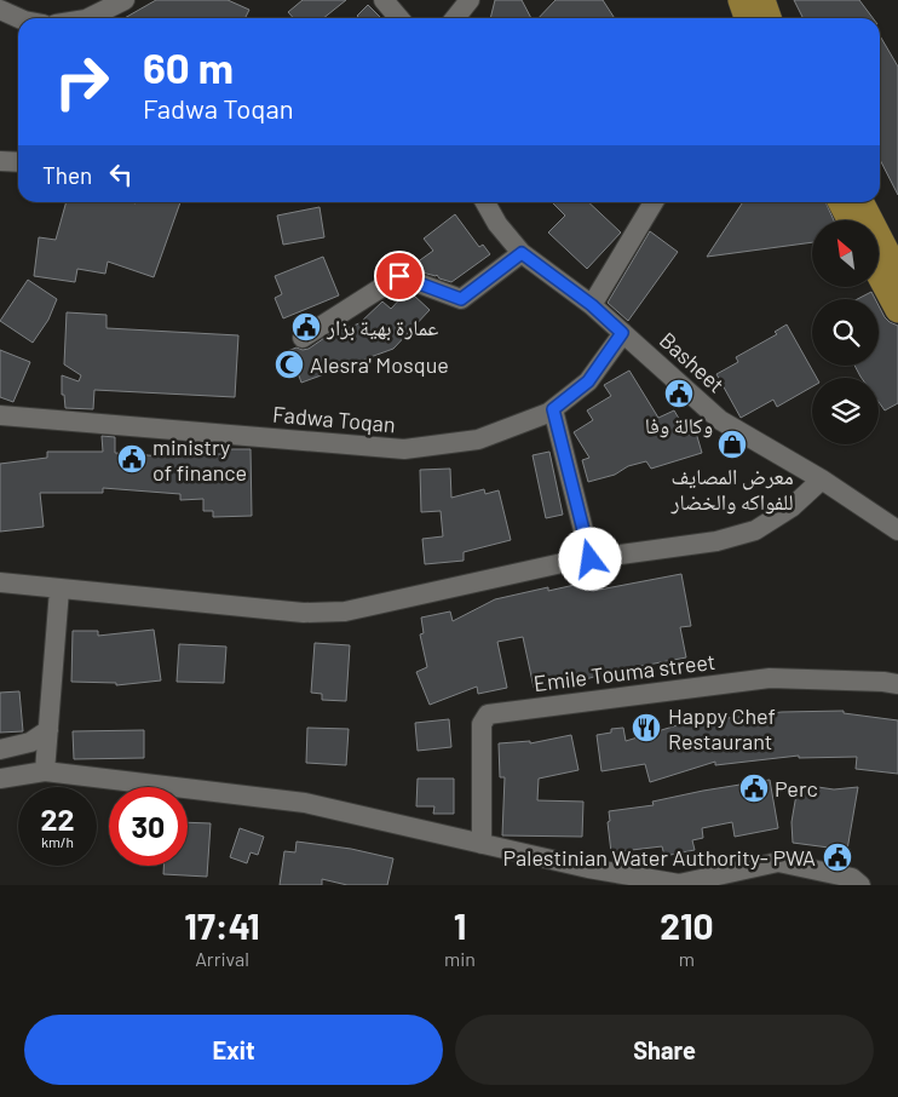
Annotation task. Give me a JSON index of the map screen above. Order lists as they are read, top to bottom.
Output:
{
  "streets": {
    "street": ["Basheet", "Fadwa Toqan", "Emile Touma street"]
  },
  "crossings": [
    ["Basheet", "Fadwa Toqan"]
  ],
  "places": {
    "public building": [
      "عمارة بهية بزار",
      "وكالة وفا",
      "ministry of finance",
      "Perc",
      "Palestinian Water Authority- PWA"
    ],
    "mosque": ["Alesra' Mosque"],
    "shop": ["معرض المصايف للفواكه والخضار"],
    "restaurant": ["Happy Chef Restaurant"]
  },
  "north": "top left",
  "page": {
    "turn": ["60 m", "Fadwa Toqan"],
    "then": "Then",
    "speed": "22 km/h",
    "limit": "30",
    "eta": [
      "17:41",
      "Arrival",
      "1",
      "min",
      "210",
      "m"
    ],
    "buttons": ["Exit", "Share"]
  }
}
